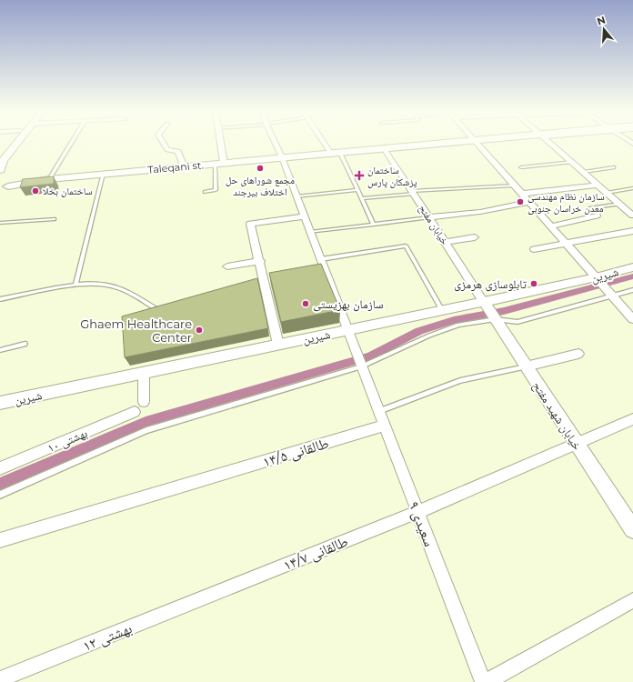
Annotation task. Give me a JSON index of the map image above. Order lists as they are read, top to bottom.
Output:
{
  "streets": {
    "main road": ["Taleqani st."],
    "street": [
      "خیابان مفتح",
      "شیرین",
      "خیابان شهید مفتح",
      "بهشتی ۱۰",
      "طالقانی ۱۴/۵",
      "سعیدی ۹",
      "طالقانی ۱۴/۷",
      "بهشتی ۱۲"
    ]
  },
  "crossings": [
    ["Taleqani st.", "خیابان مفتح"],
    ["Taleqani st.", "سعیدی ۹"],
    ["خیابان مفتح", "شیرین"],
    ["خیابان مفتح", "خیابان شهید مفتح"],
    ["شیرین", "خیابان شهید مفتح"],
    ["شیرین", "سعیدی ۹"],
    ["خیابان شهید مفتح", "طالقانی ۱۴/۷"],
    ["طالقانی ۱۴/۵", "سعیدی ۹"],
    ["سعیدی ۹", "طالقانی ۱۴/۷"],
    ["طالقانی ۱۴/۷", "بهشتی ۱۲"]
  ],
  "places": {
    "other": [
      "مجمع شوراهای حل اختلاف بیرجند",
      "ساختمان بخلا",
      "سازمان نظام مهندسی معدن خراسان جنوبی",
      "تابلوسازی هرمزی",
      "سازمان بهزیستی",
      "Ghaem Healthcare Center"
    ],
    "health": ["ساختمان پزشکان پارس"]
  },
  "north": "top"
}
